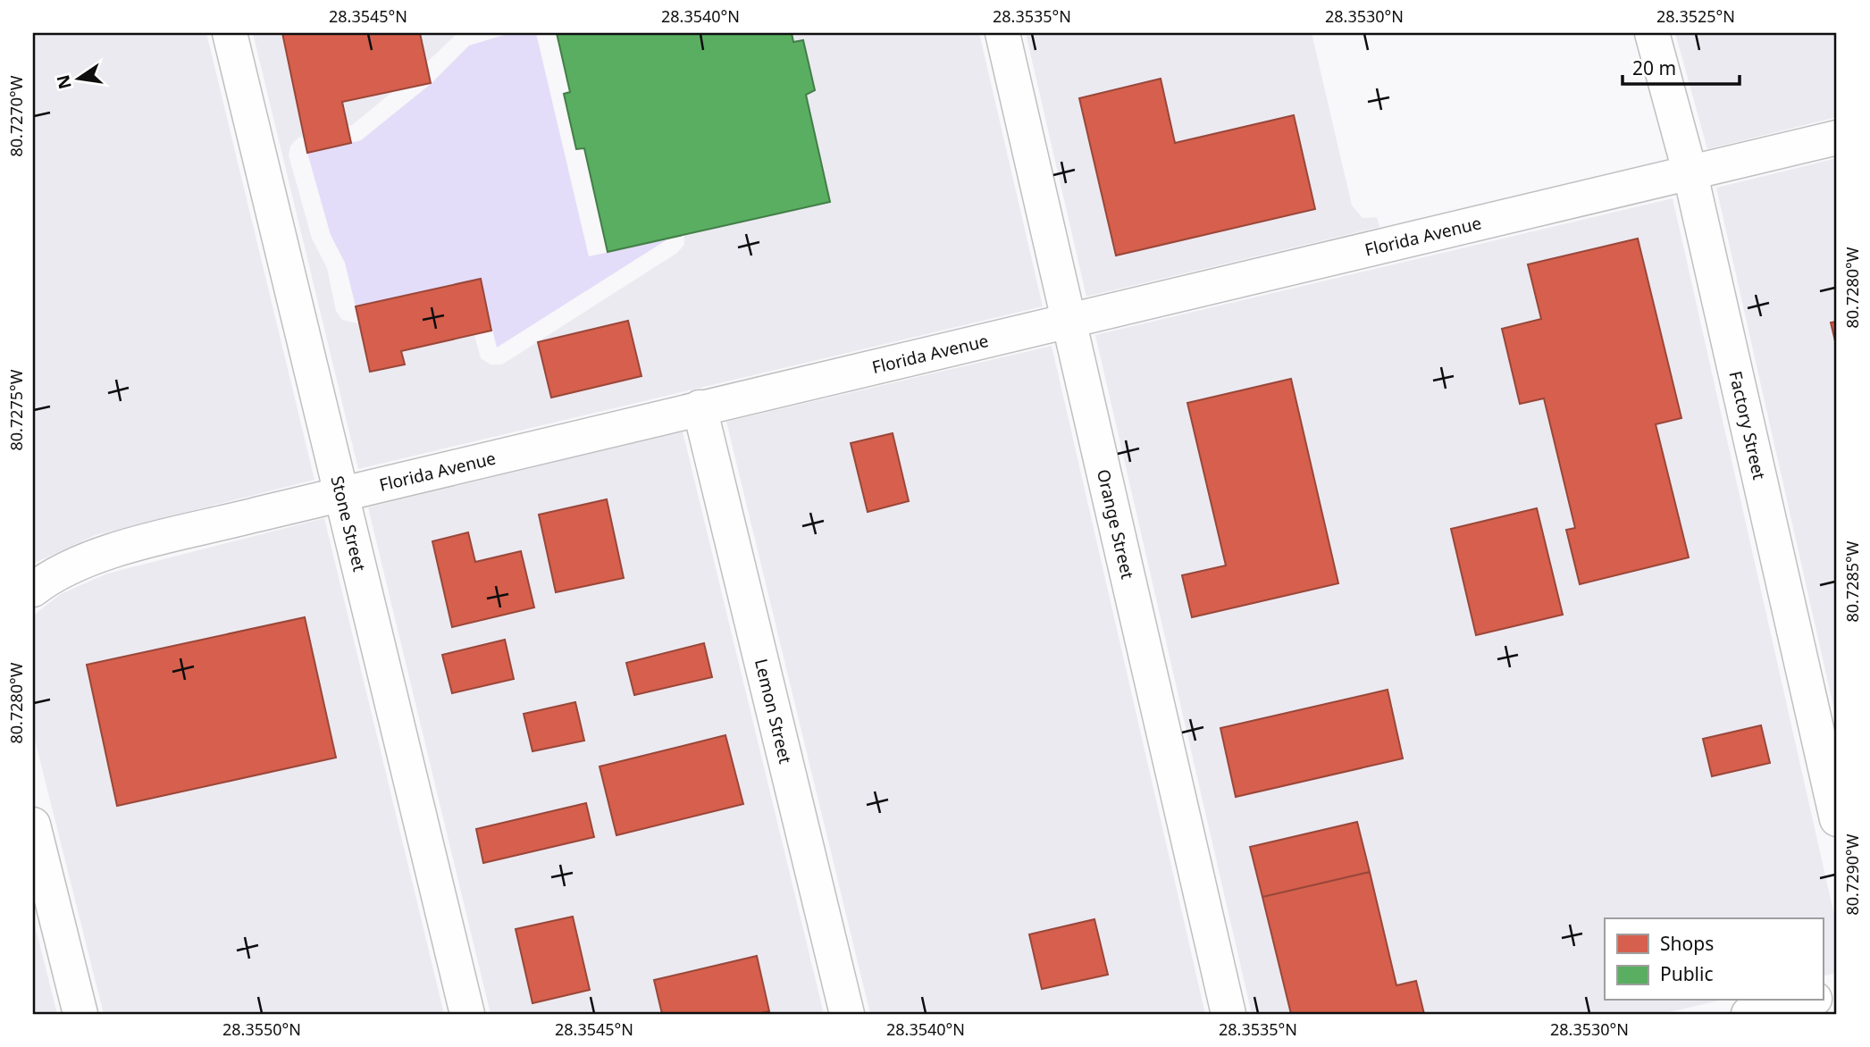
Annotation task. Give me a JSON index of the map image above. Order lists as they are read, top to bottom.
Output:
{
  "streets": {
    "street": [
      "Florida Avenue",
      "Factory Street",
      "Stone Street",
      "Orange Street",
      "Lemon Street"
    ]
  },
  "crossings": [
    ["Florida Avenue", "Factory Street"],
    ["Florida Avenue", "Stone Street"],
    ["Florida Avenue", "Orange Street"],
    ["Florida Avenue", "Lemon Street"]
  ],
  "legend": ["Shops", "Public"],
  "scale_bar": "20 m",
  "north": "left",
  "coordinates": [
    "28.3545°N",
    "28.3540°N",
    "28.3535°N",
    "28.3530°N",
    "28.3525°N",
    "80.7270°W",
    "80.7280°W",
    "80.7275°W",
    "80.7285°W",
    "80.7290°W",
    "28.3550°N"
  ]
}
